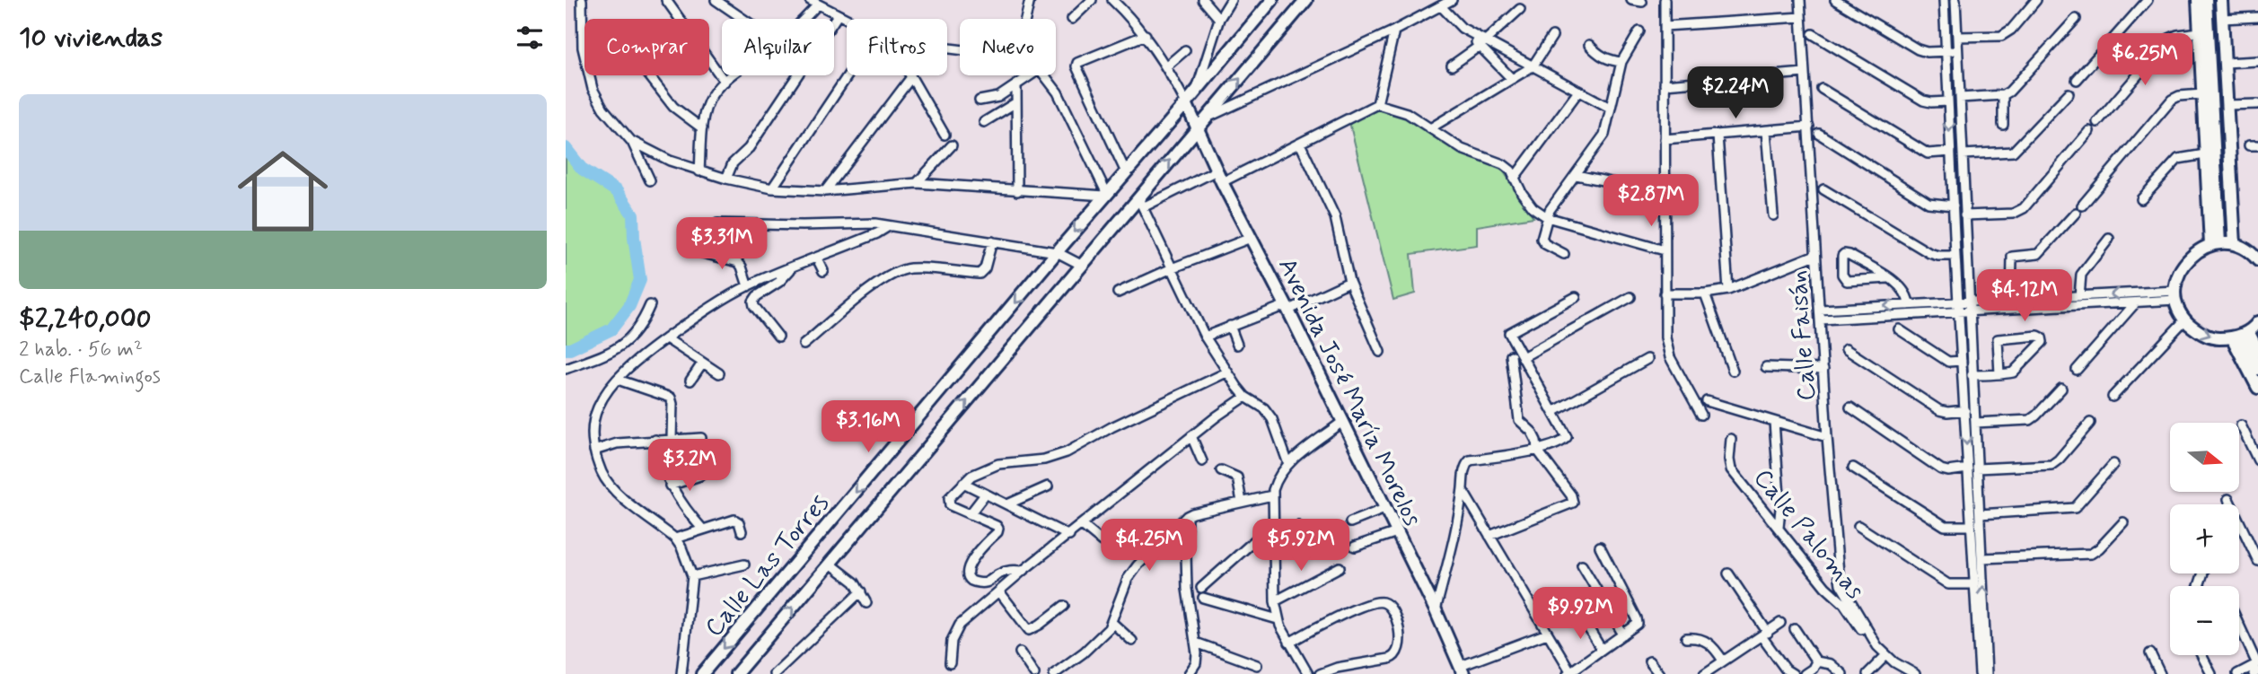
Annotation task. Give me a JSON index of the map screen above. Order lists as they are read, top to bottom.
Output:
{
  "streets": {
    "main road": ["Avenida José María Morelos", "Calle Las Torres"],
    "street": ["Calle Faisán", "Calle Palomas"]
  },
  "crossings": [
    ["Calle Faisán", "Calle Palomas"],
    ["Avenida José María Morelos", "Calle Las Torres"]
  ],
  "north": "right",
  "page": {
    "heading": "10 viviendas",
    "chip": [
      "Comprar",
      "Alquilar",
      "Filtros",
      "Nuevo"
    ],
    "price": [
      "$6.25M",
      "$2.24M",
      "$2.87M",
      "$3.31M",
      "$4.12M",
      "$3.16M",
      "$3.2M",
      "$4.25M",
      "$5.92M",
      "$9.92M"
    ],
    "list": [
      {
        "name": "$2,240,000",
        "note": "2 hab. · 56 m² · Calle Flamingos"
      }
    ],
    "map_buttons": ["+", "−"]
  }
}
